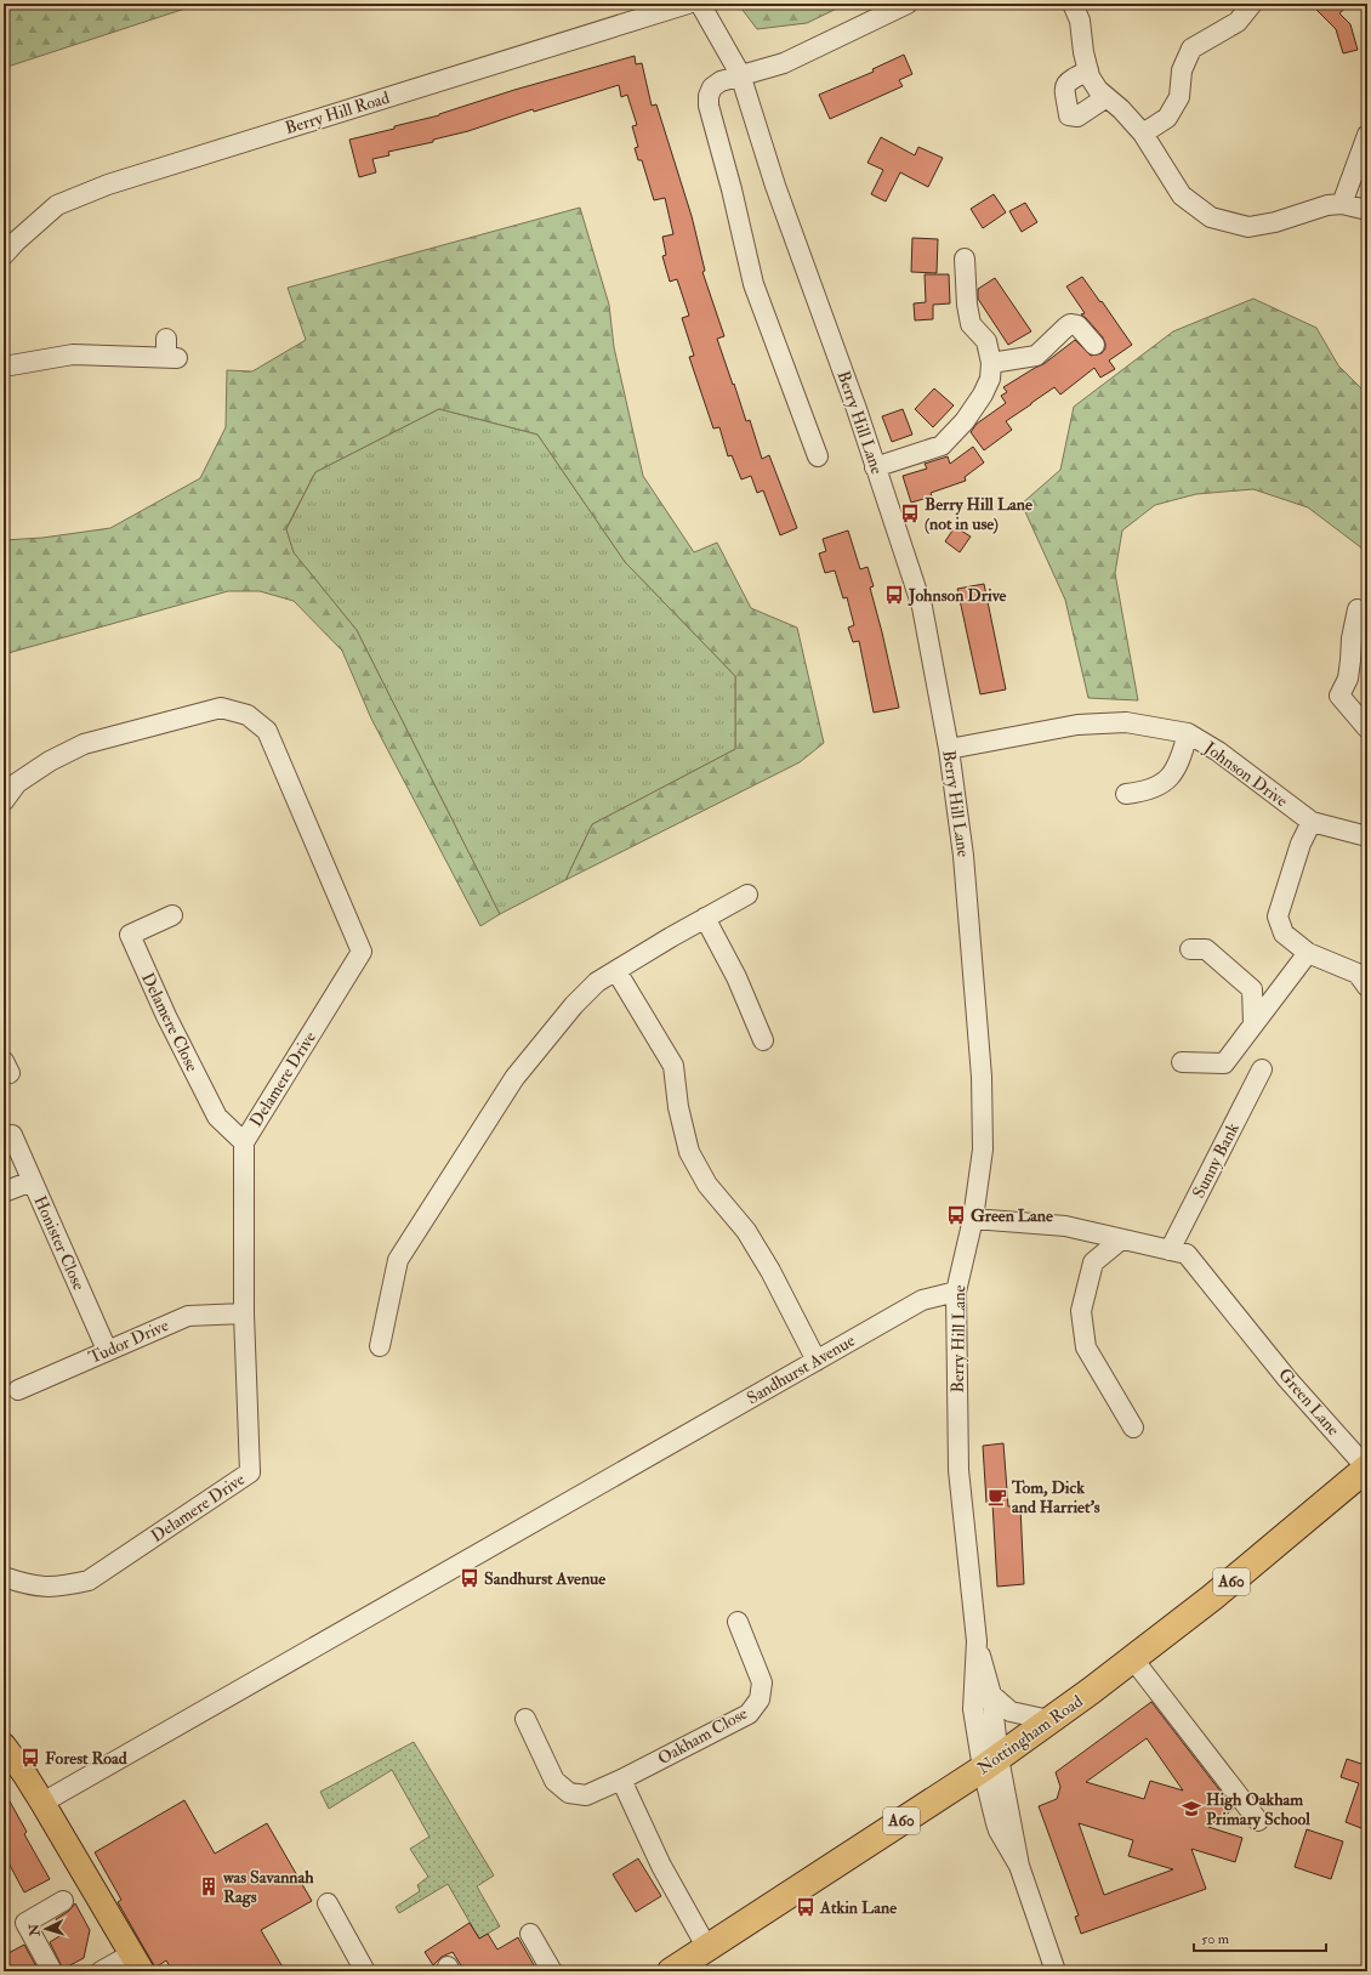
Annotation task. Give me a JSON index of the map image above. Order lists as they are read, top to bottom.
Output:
{
  "streets": {
    "highway": ["A60", "Nottingham Road"],
    "street": [
      "Berry Hill Road",
      "Berry Hill Lane",
      "Johnson Drive",
      "Delamere Close",
      "Delamere Drive",
      "Sunny Bank",
      "Honister Close",
      "Tudor Drive",
      "Sandhurst Avenue",
      "Green Lane",
      "Oakham Close"
    ]
  },
  "crossings": [
    ["Berry Hill Lane", "Johnson Drive"],
    ["Berry Hill Lane", "Sandhurst Avenue"],
    ["Berry Hill Lane", "Green Lane"],
    ["Berry Hill Lane", "Nottingham Road"],
    ["Delamere Close", "Delamere Drive"],
    ["Delamere Drive", "Tudor Drive"],
    ["Sunny Bank", "Green Lane"],
    ["Honister Close", "Tudor Drive"],
    ["Green Lane", "Nottingham Road"]
  ],
  "places": {
    "bus stop": [
      "Berry Hill Lane (not in use)",
      "Johnson Drive",
      "Green Lane",
      "Sandhurst Avenue",
      "Forest Road",
      "Atkin Lane"
    ],
    "cafe": ["Tom, Dick and Harriet's"],
    "school or university": ["High Oakham Primary School"],
    "building": ["was Savannah Rags"]
  },
  "scale_bar": "50 m",
  "north": "left"
}
